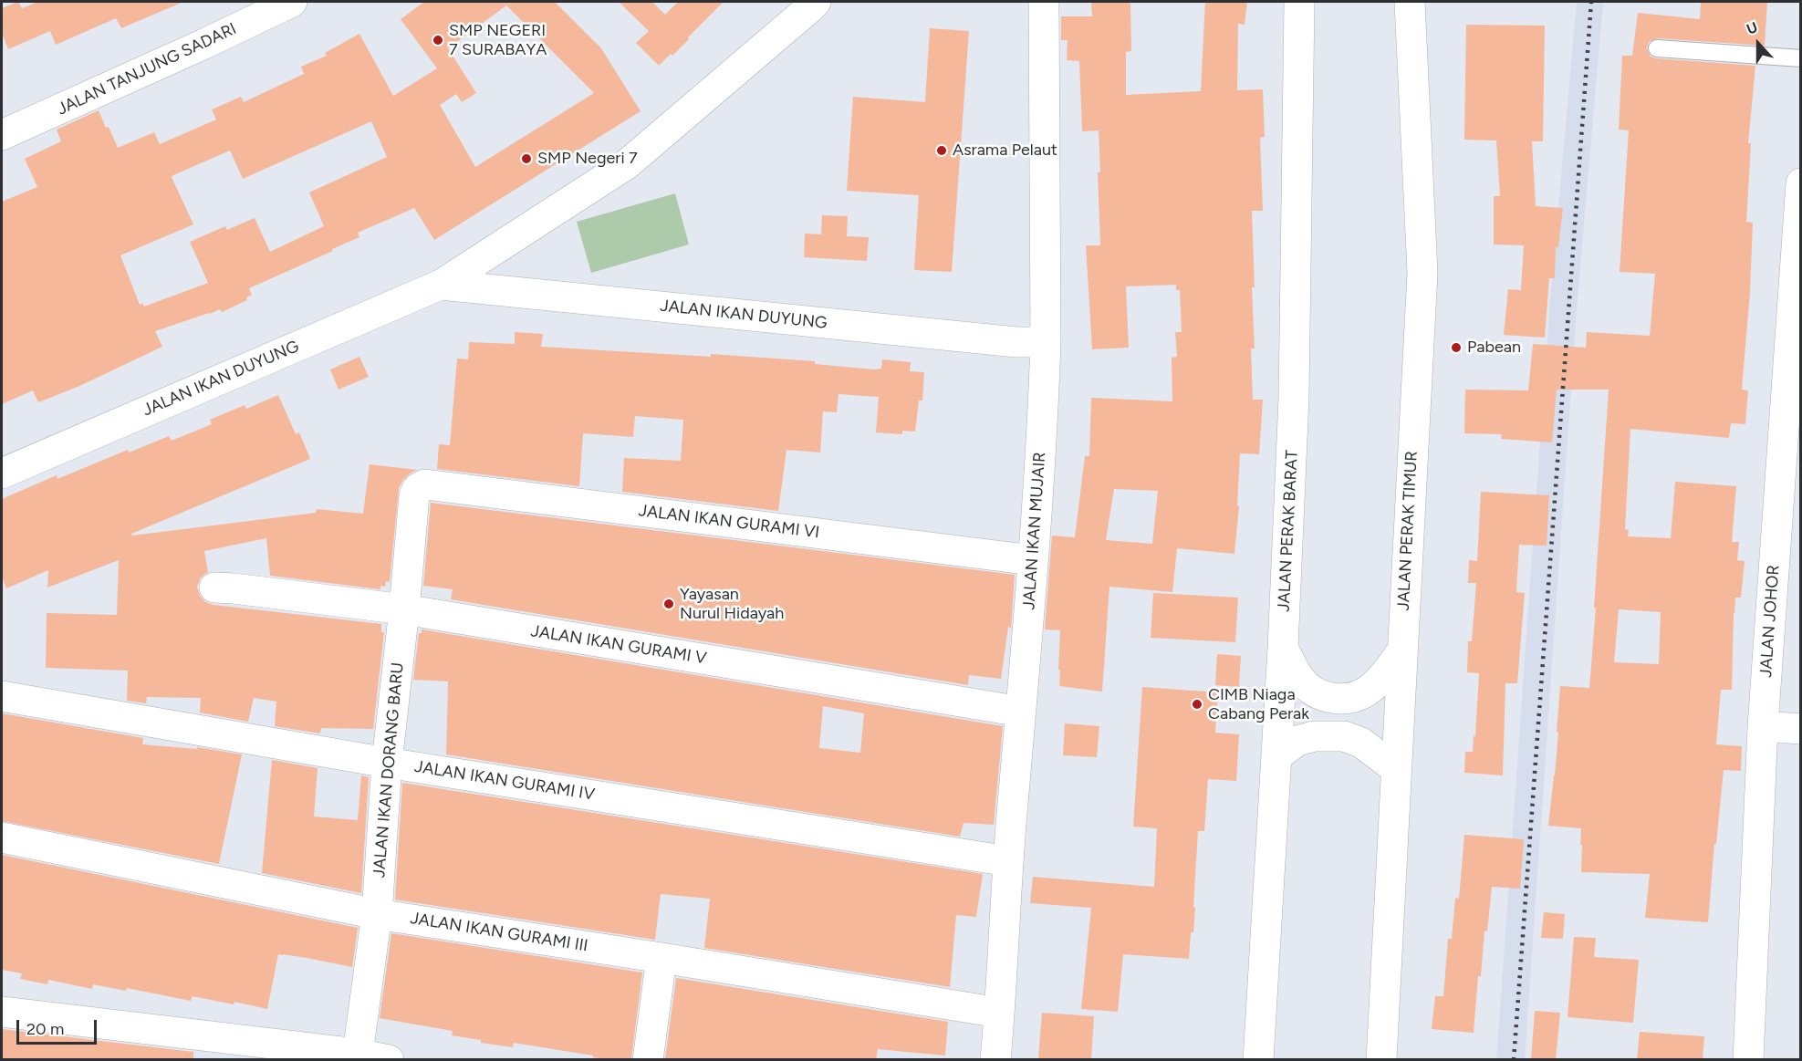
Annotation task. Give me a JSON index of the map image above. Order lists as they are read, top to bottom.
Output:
{
  "streets": {
    "main road": [
      "JALAN TANJUNG SADARI",
      "JALAN IKAN DUYUNG",
      "JALAN IKAN GURAMI VI",
      "JALAN IKAN MUJAIR",
      "JALAN PERAK BARAT",
      "JALAN PERAK TIMUR",
      "JALAN JOHOR",
      "JALAN IKAN GURAMI V",
      "JALAN IKAN DORANG BARU",
      "JALAN IKAN GURAMI IV",
      "JALAN IKAN GURAMI III"
    ]
  },
  "crossings": [
    ["JALAN IKAN DUYUNG", "JALAN IKAN MUJAIR"],
    ["JALAN IKAN GURAMI VI", "JALAN IKAN MUJAIR"],
    ["JALAN IKAN GURAMI VI", "JALAN IKAN DORANG BARU"],
    ["JALAN IKAN MUJAIR", "JALAN IKAN GURAMI V"],
    ["JALAN IKAN MUJAIR", "JALAN IKAN GURAMI IV"],
    ["JALAN IKAN MUJAIR", "JALAN IKAN GURAMI III"],
    ["JALAN IKAN GURAMI V", "JALAN IKAN DORANG BARU"],
    ["JALAN IKAN DORANG BARU", "JALAN IKAN GURAMI IV"],
    ["JALAN IKAN DORANG BARU", "JALAN IKAN GURAMI III"]
  ],
  "places": [
    "SMP NEGERI 7 SURABAYA",
    "Asrama Pelaut",
    "SMP Negeri 7",
    "Pabean",
    "Yayasan Nurul Hidayah",
    "CIMB Niaga Cabang Perak"
  ],
  "scale_bar": "20 m",
  "north": "top"
}
